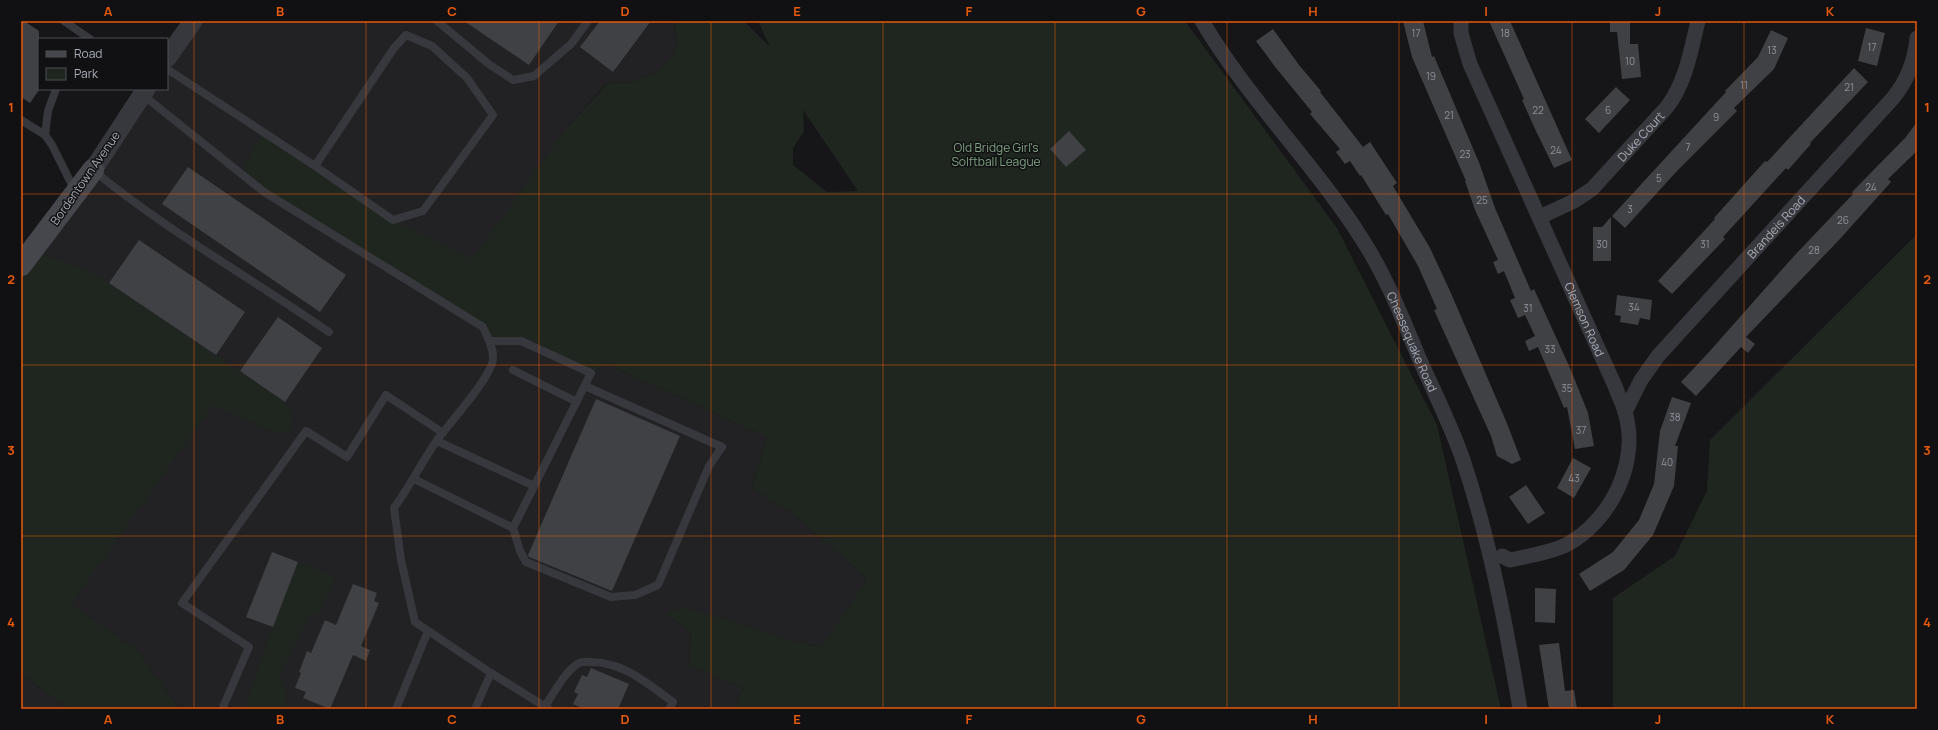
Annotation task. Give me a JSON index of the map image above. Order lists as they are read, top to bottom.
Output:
{
  "streets": {
    "main road": ["Bordentown Avenue"],
    "street": [
      "Duke Court",
      "Brandeis Road",
      "Clemson Road",
      "Cheesequake Road"
    ]
  },
  "crossings": [
    ["Duke Court", "Clemson Road"],
    ["Brandeis Road", "Clemson Road"]
  ],
  "parks": ["Old Bridge Girl's Solftball League"],
  "house_numbers": [
    "17",
    "18",
    "17",
    "13",
    "10",
    "19",
    "11",
    "21",
    "22",
    "6",
    "21",
    "9",
    "7",
    "24",
    "23",
    "5",
    "24",
    "25",
    "3",
    "26",
    "30",
    "31",
    "28",
    "34",
    "31",
    "33",
    "35",
    "38",
    "37",
    "40",
    "43"
  ],
  "legend": ["Road", "Park"],
  "grid": {
    "columns": [
      "A",
      "B",
      "C",
      "D",
      "E",
      "F",
      "G",
      "H",
      "I",
      "J",
      "K"
    ],
    "rows": [
      "1",
      "2",
      "3",
      "4"
    ]
  }
}
